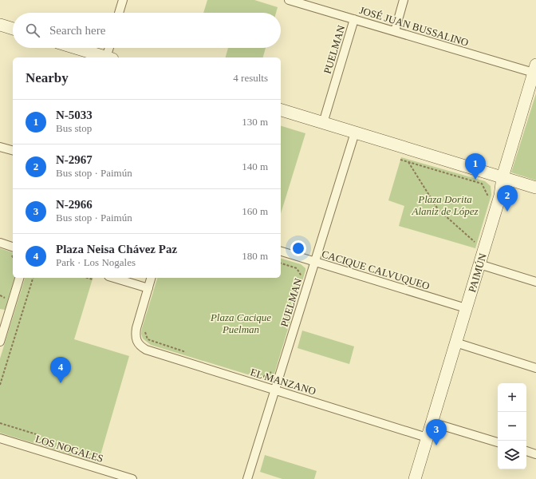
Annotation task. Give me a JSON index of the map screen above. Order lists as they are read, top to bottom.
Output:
{
  "streets": {
    "street": [
      "JOSÉ JUAN BUSSALINO",
      "PUELMAN",
      "CACIQUE CALVUQUEO",
      "PAIMÚN",
      "EL MANZANO",
      "LOS NOGALES"
    ]
  },
  "crossings": [
    ["JOSÉ JUAN BUSSALINO", "PUELMAN"],
    ["JOSÉ JUAN BUSSALINO", "PAIMÚN"],
    ["PUELMAN", "CACIQUE CALVUQUEO"],
    ["PUELMAN", "EL MANZANO"],
    ["CACIQUE CALVUQUEO", "PAIMÚN"],
    ["PAIMÚN", "EL MANZANO"]
  ],
  "parks": ["Plaza Dorita Alaniz de López", "Plaza Cacique Puelman"],
  "page": {
    "search": "Search here",
    "heading": ["Nearby", "4 results"],
    "list": [
      {
        "mark": "1",
        "name": "N-5033",
        "note": "Bus stop",
        "value": "130 m"
      },
      {
        "mark": "2",
        "name": "N-2967",
        "note": "Bus stop · Paimún",
        "value": "140 m"
      },
      {
        "mark": "3",
        "name": "N-2966",
        "note": "Bus stop · Paimún",
        "value": "160 m"
      },
      {
        "mark": "4",
        "name": "Plaza Neisa Chávez Paz",
        "note": "Park · Los Nogales",
        "value": "180 m"
      }
    ],
    "pins": [
      "1",
      "2",
      "4",
      "3"
    ],
    "map_buttons": ["+", "−"]
  }
}
